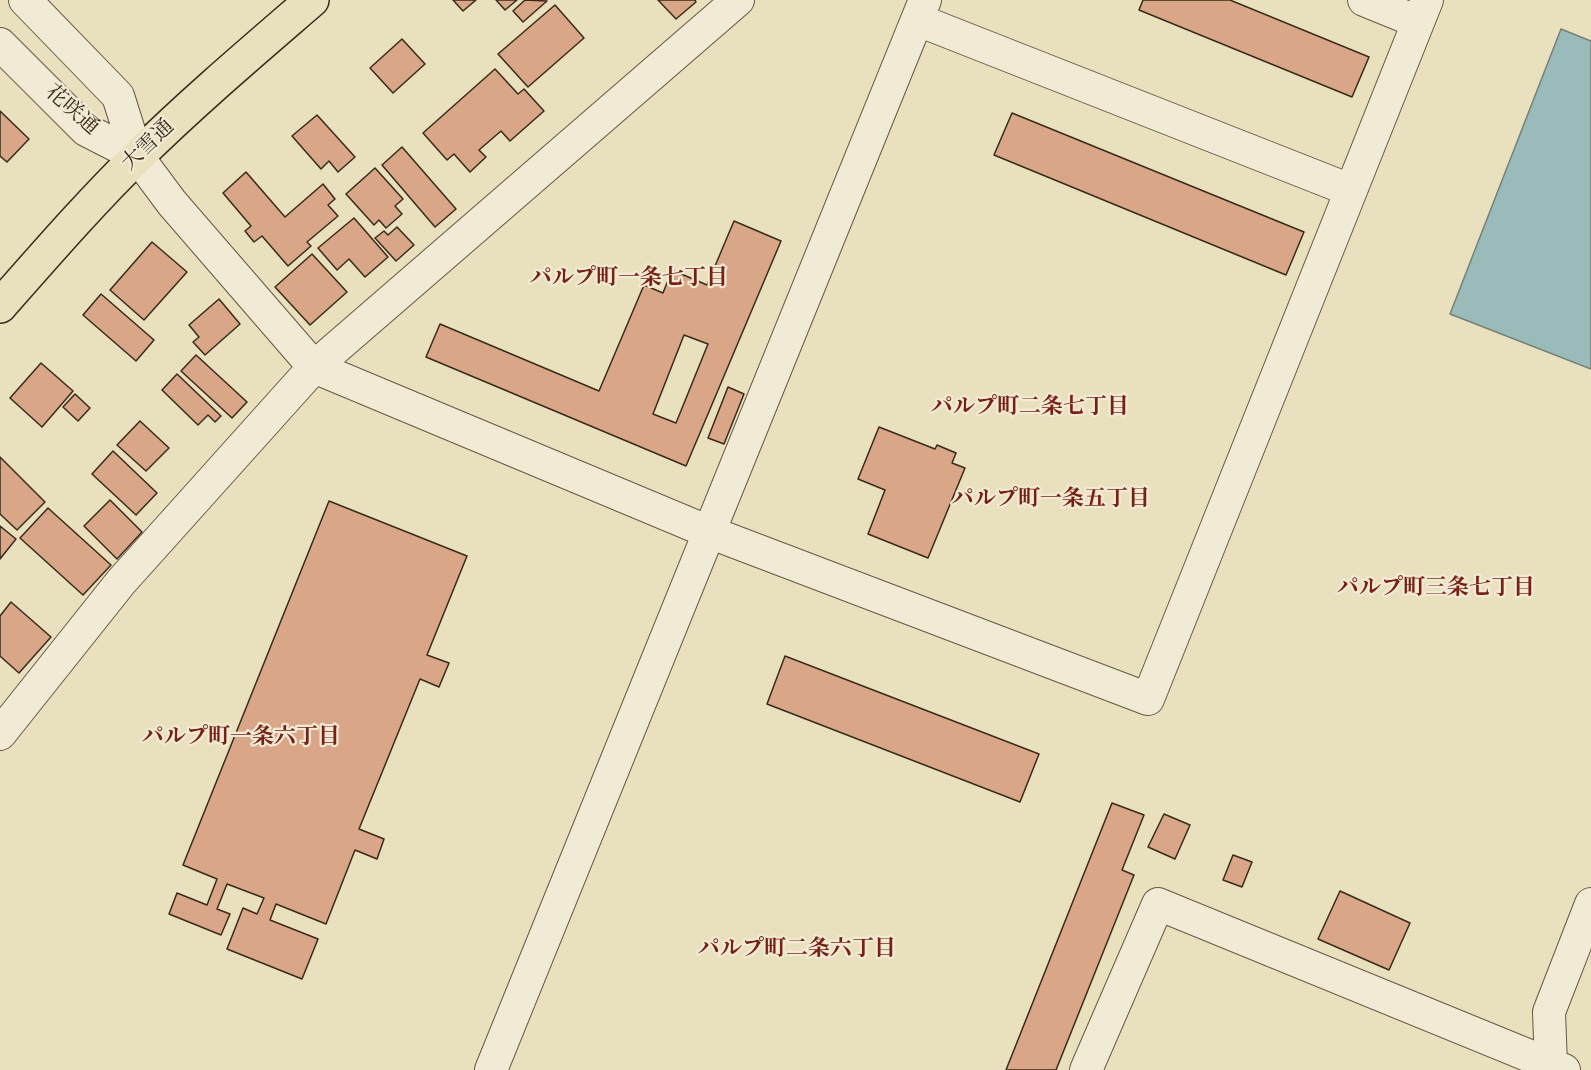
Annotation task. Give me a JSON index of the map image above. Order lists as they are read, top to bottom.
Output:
{
  "streets": {
    "highway": ["大雪通"],
    "street": ["花咲通"]
  },
  "crossings": [
    ["花咲通", "大雪通"]
  ],
  "districts": [
    "パルプ町一条七丁目",
    "パルプ町二条七丁目",
    "パルプ町一条五丁目",
    "パルプ町三条七丁目",
    "パルプ町一条六丁目",
    "パルプ町二条六丁目"
  ]
}
